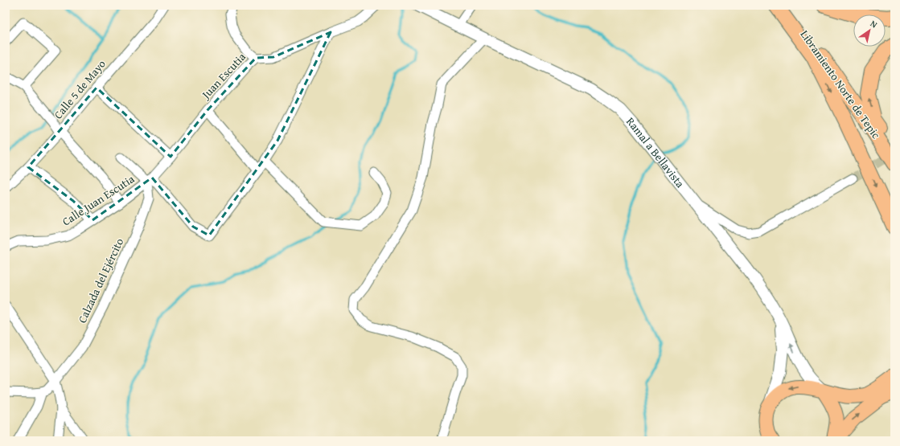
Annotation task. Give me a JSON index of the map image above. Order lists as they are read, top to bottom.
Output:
{
  "streets": {
    "highway": ["Libramiento Norte de Tepic"],
    "street": [
      "Juan Escutia",
      "Calle 5 de Mayo",
      "Ramal a Bellavista",
      "Calle Juan Escutia",
      "Calzada del Ejército"
    ]
  },
  "crossings": [
    ["Juan Escutia", "Calle Juan Escutia"],
    ["Juan Escutia", "Calzada del Ejército"],
    ["Calle Juan Escutia", "Calzada del Ejército"]
  ],
  "north": "top right"
}
